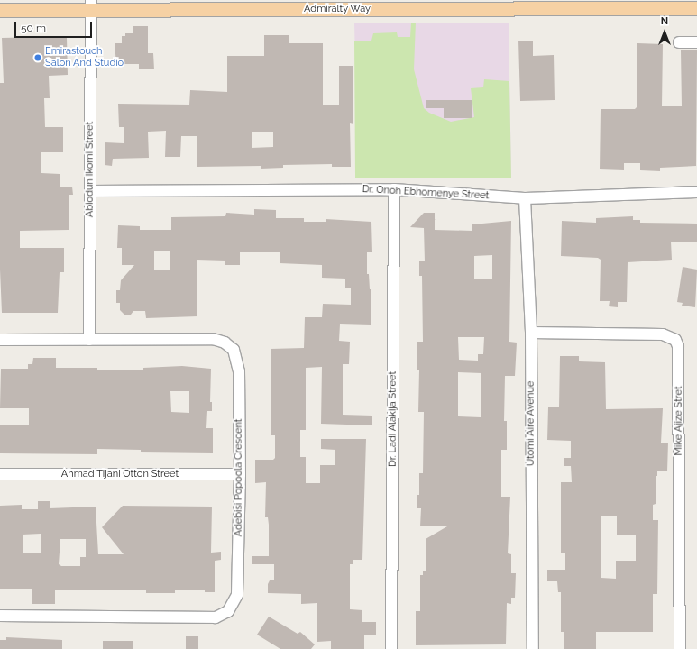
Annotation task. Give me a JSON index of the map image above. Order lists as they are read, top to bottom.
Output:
{
  "streets": {
    "main road": ["Admiralty Way"],
    "street": [
      "Abiodun Ikomi Street",
      "Dr. Onoh Ebhomenye Street",
      "Dr. Ladi Alakija Street",
      "Mike Ajize Stret",
      "Utomi Aire Avenue",
      "Ahmad Tijani Otton Street",
      "Adebisi Popoola Crescent"
    ]
  },
  "crossings": [
    ["Admiralty Way", "Abiodun Ikomi Street"],
    ["Abiodun Ikomi Street", "Dr. Onoh Ebhomenye Street"],
    ["Abiodun Ikomi Street", "Adebisi Popoola Crescent"],
    ["Dr. Onoh Ebhomenye Street", "Dr. Ladi Alakija Street"],
    ["Dr. Onoh Ebhomenye Street", "Utomi Aire Avenue"],
    ["Mike Ajize Stret", "Utomi Aire Avenue"],
    ["Ahmad Tijani Otton Street", "Adebisi Popoola Crescent"]
  ],
  "places": ["Emirastouch Salon And Studio"],
  "scale_bar": "50 m",
  "north": "top"
}
